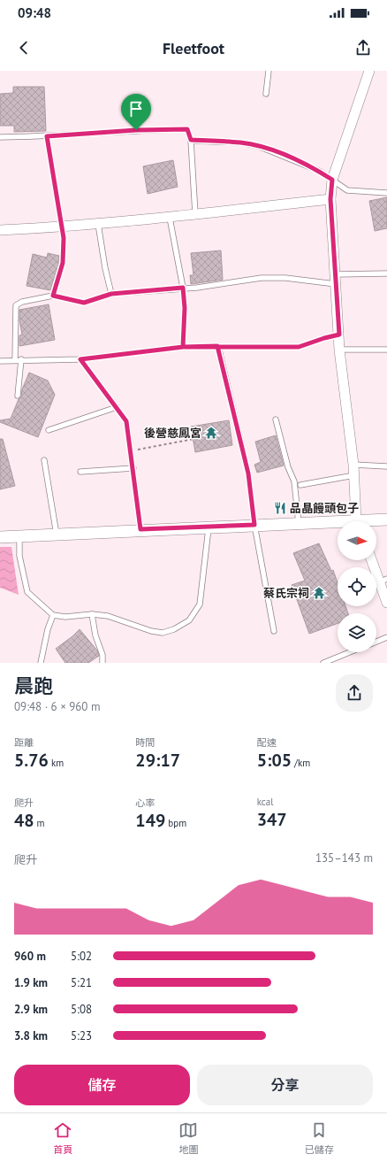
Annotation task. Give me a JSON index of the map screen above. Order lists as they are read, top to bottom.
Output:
{
  "places": {
    "temple": ["後營慈鳳宮", "蔡氏宗祠"],
    "restaurant": ["品晶饅頭包子"]
  },
  "north": "right",
  "page": {
    "status": "09:48",
    "header": "Fleetfoot",
    "heading": ["晨跑", "09:48 · 6 × 960 m"],
    "stats": [
      ["距離", "5.76 km"],
      ["時間", "29:17"],
      ["配速", "5:05 /km"],
      ["爬升", "48 m"],
      ["心率", "149 bpm"],
      ["kcal", "347"]
    ],
    "chart": ["爬升", "135–143 m"],
    "list": [
      {
        "name": "960 m",
        "note": "5:02"
      },
      {
        "name": "1.9 km",
        "note": "5:21"
      },
      {
        "name": "2.9 km",
        "note": "5:08"
      },
      {
        "name": "3.8 km",
        "note": "5:23"
      }
    ],
    "buttons": ["儲存", "分享"],
    "tabs": ["首頁", "地圖", "已儲存"]
  }
}
